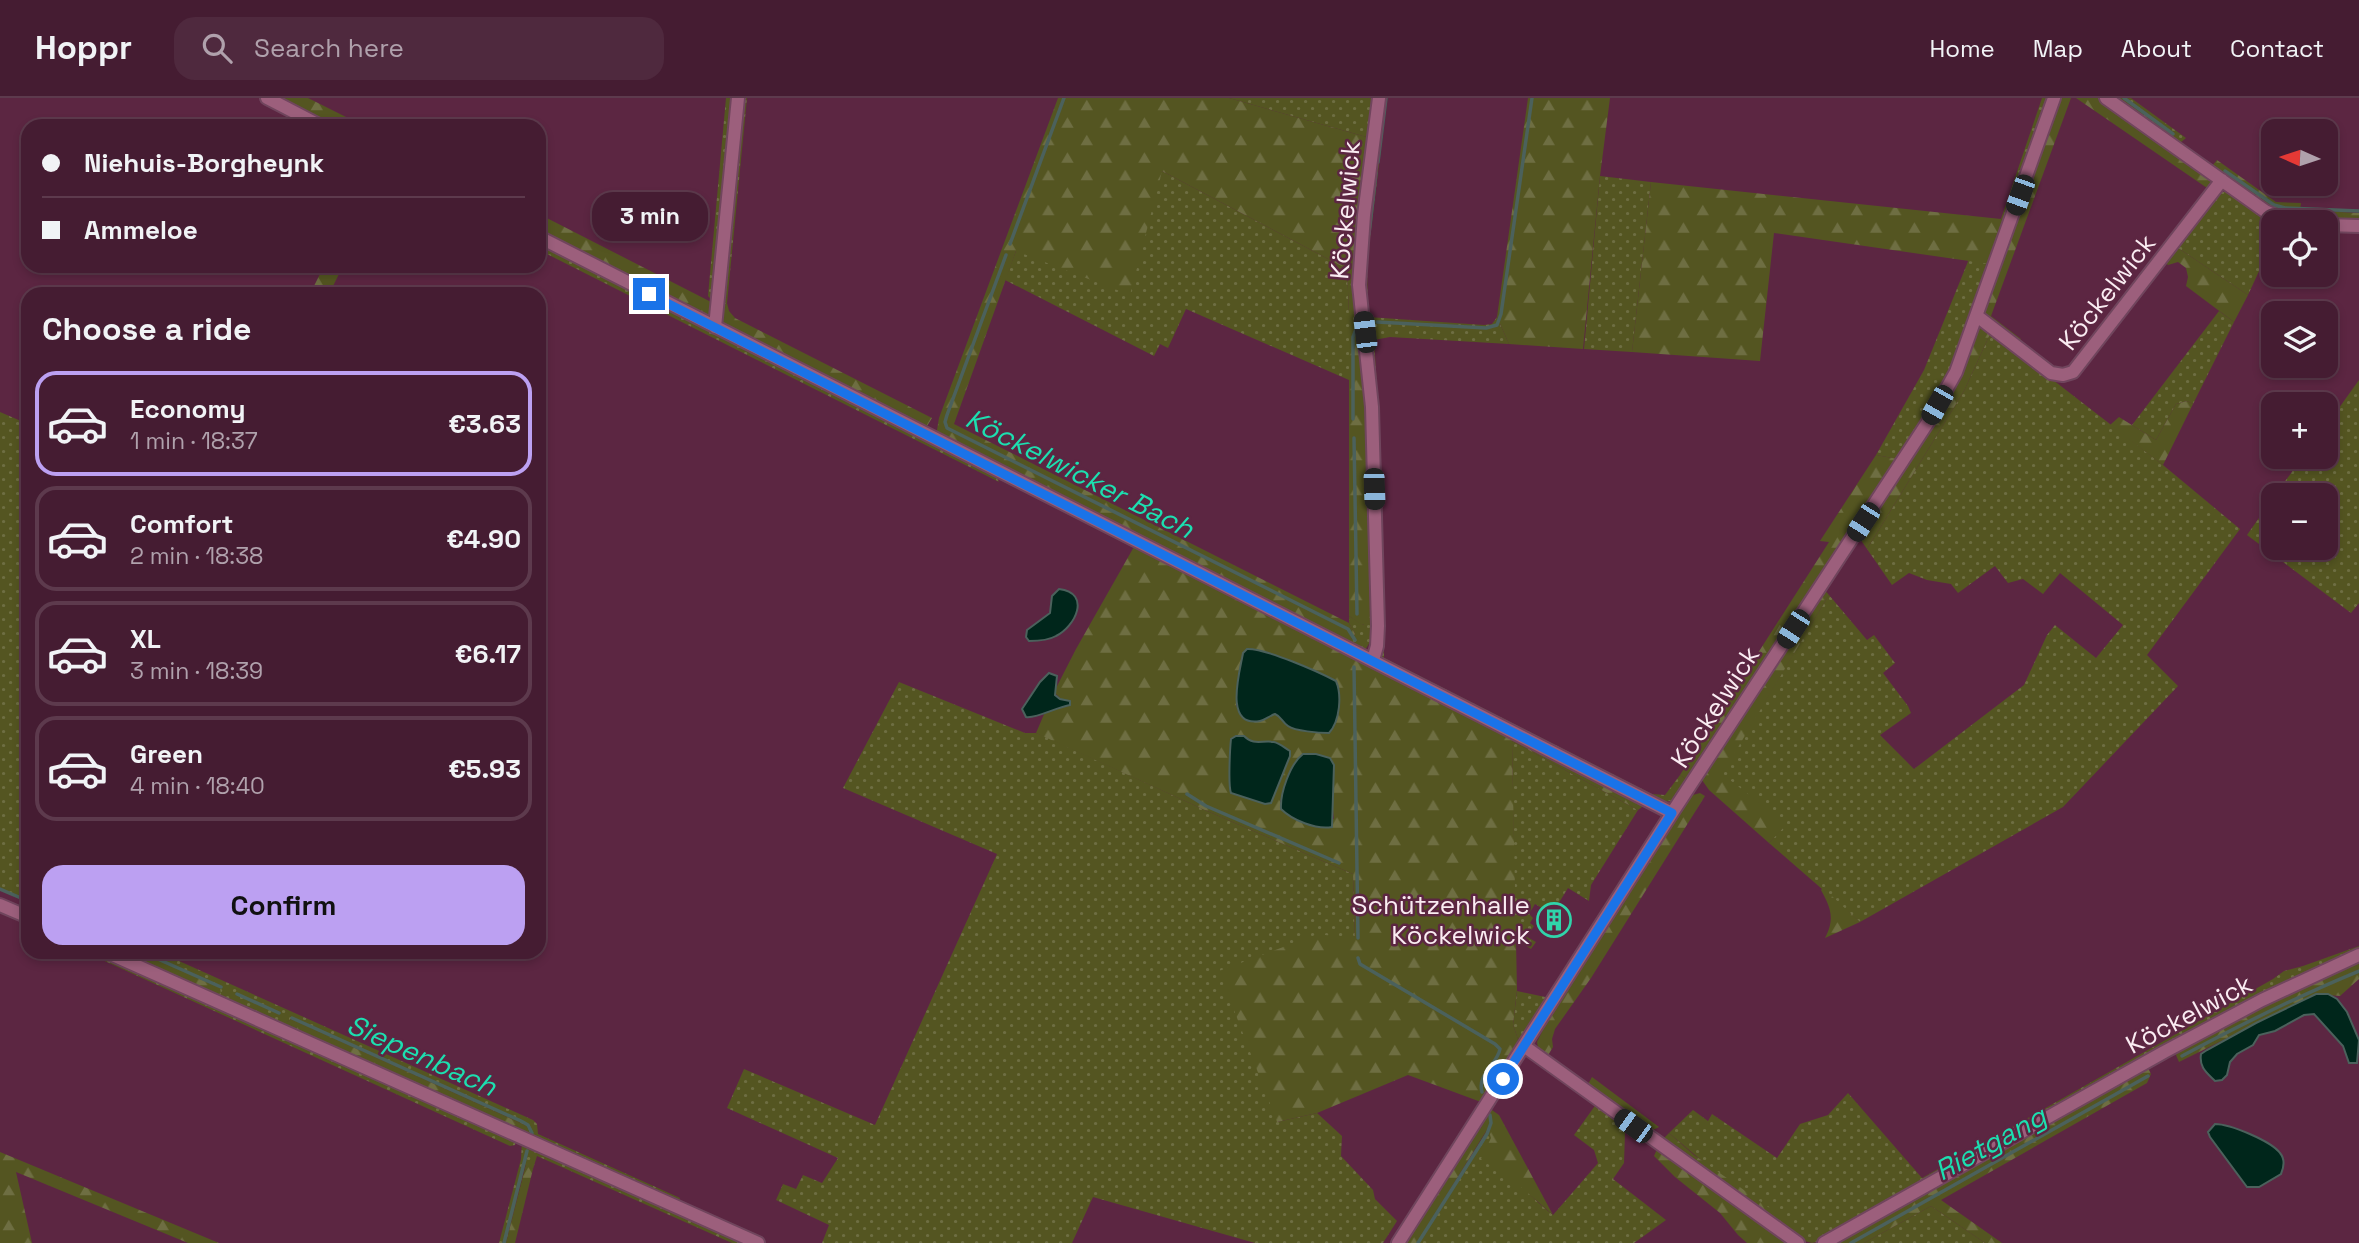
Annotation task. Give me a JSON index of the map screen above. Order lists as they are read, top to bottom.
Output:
{
  "streets": {
    "street": ["Köckelwick"]
  },
  "water": ["Köckelwicker Bach", "Siepenbach", "Rietgang"],
  "places": {
    "building": ["Schützenhalle Köckelwick"]
  },
  "north": "left",
  "page": {
    "header": "Hoppr",
    "search": "Search here",
    "nav": [
      "Home",
      "Map",
      "About",
      "Contact"
    ],
    "map_buttons": ["+", "−"],
    "banner": ["Niehuis-Borgheynk", "Ammeloe"],
    "bubble": "3 min",
    "heading": "Choose a ride",
    "list": [
      {
        "name": "Economy",
        "note": "1 min · 18:37",
        "value": "€3.63"
      },
      {
        "name": "Comfort",
        "note": "2 min · 18:38",
        "value": "€4.90"
      },
      {
        "name": "XL",
        "note": "3 min · 18:39",
        "value": "€6.17"
      },
      {
        "name": "Green",
        "note": "4 min · 18:40",
        "value": "€5.93"
      }
    ],
    "buttons": "Confirm"
  }
}
